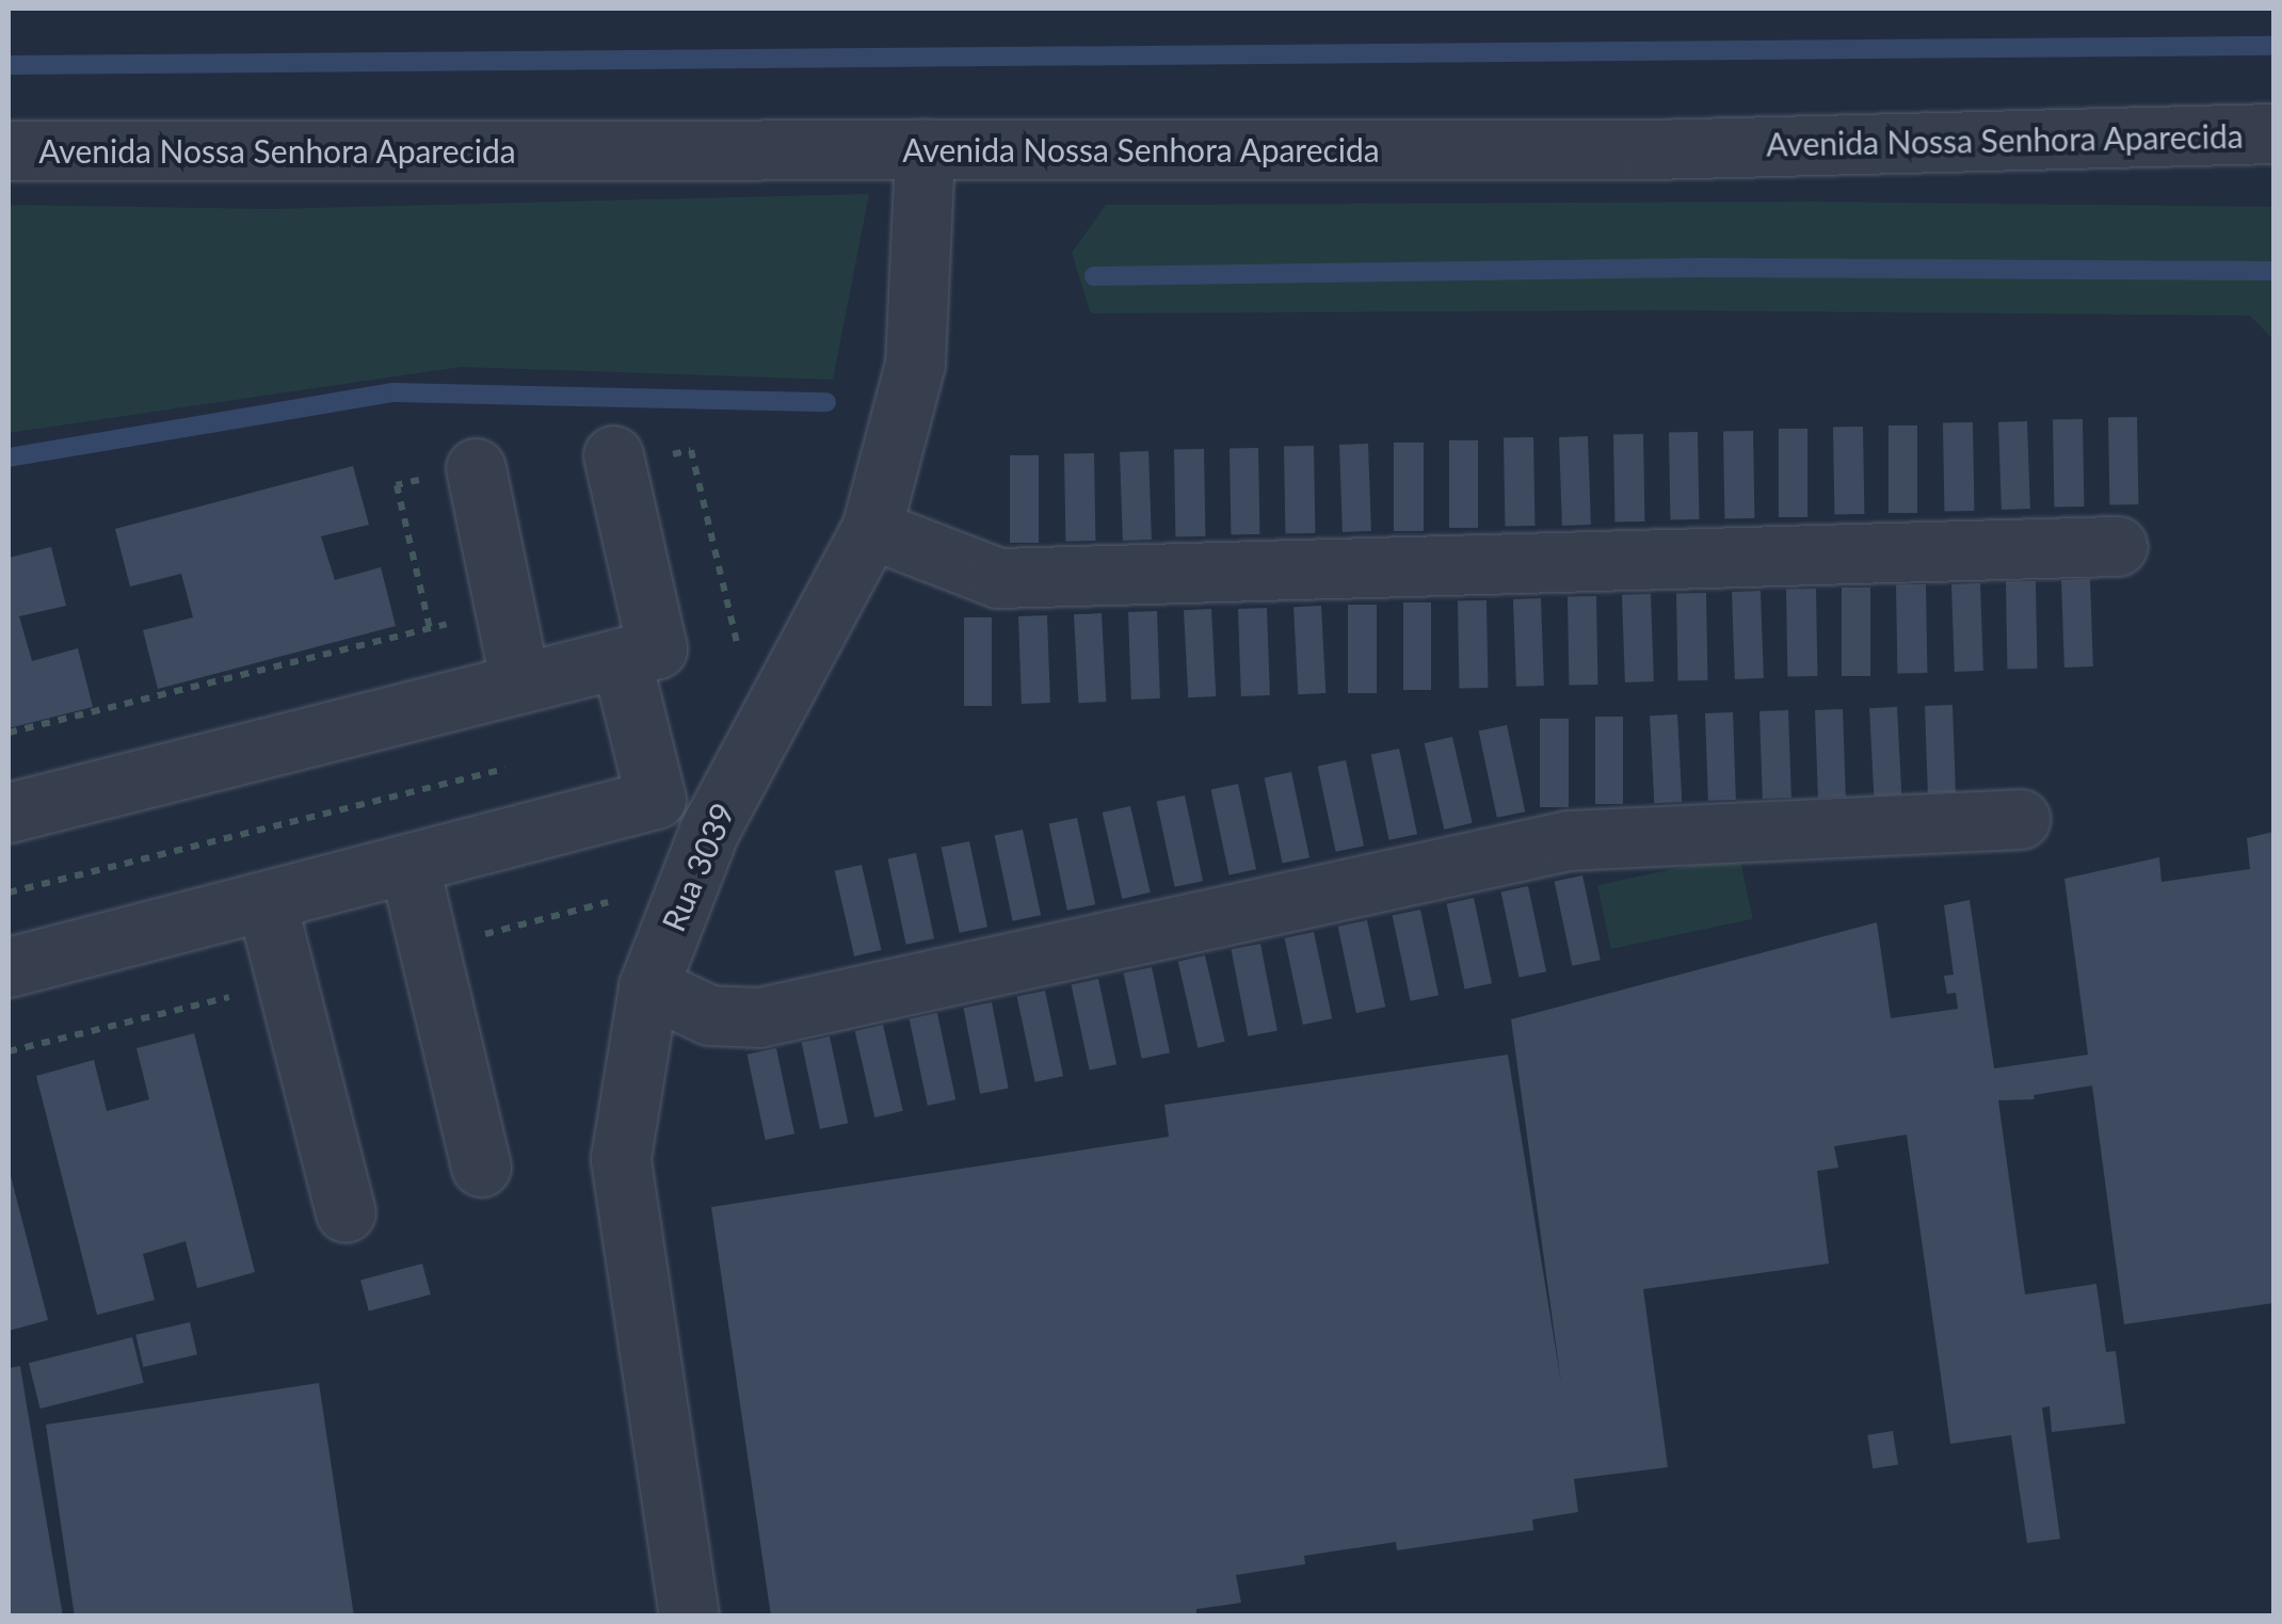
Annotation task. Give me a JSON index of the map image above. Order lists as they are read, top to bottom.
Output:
{
  "streets": {
    "street": ["Avenida Nossa Senhora Aparecida", "Rua 3039"]
  },
  "crossings": [
    ["Avenida Nossa Senhora Aparecida", "Rua 3039"]
  ]
}
